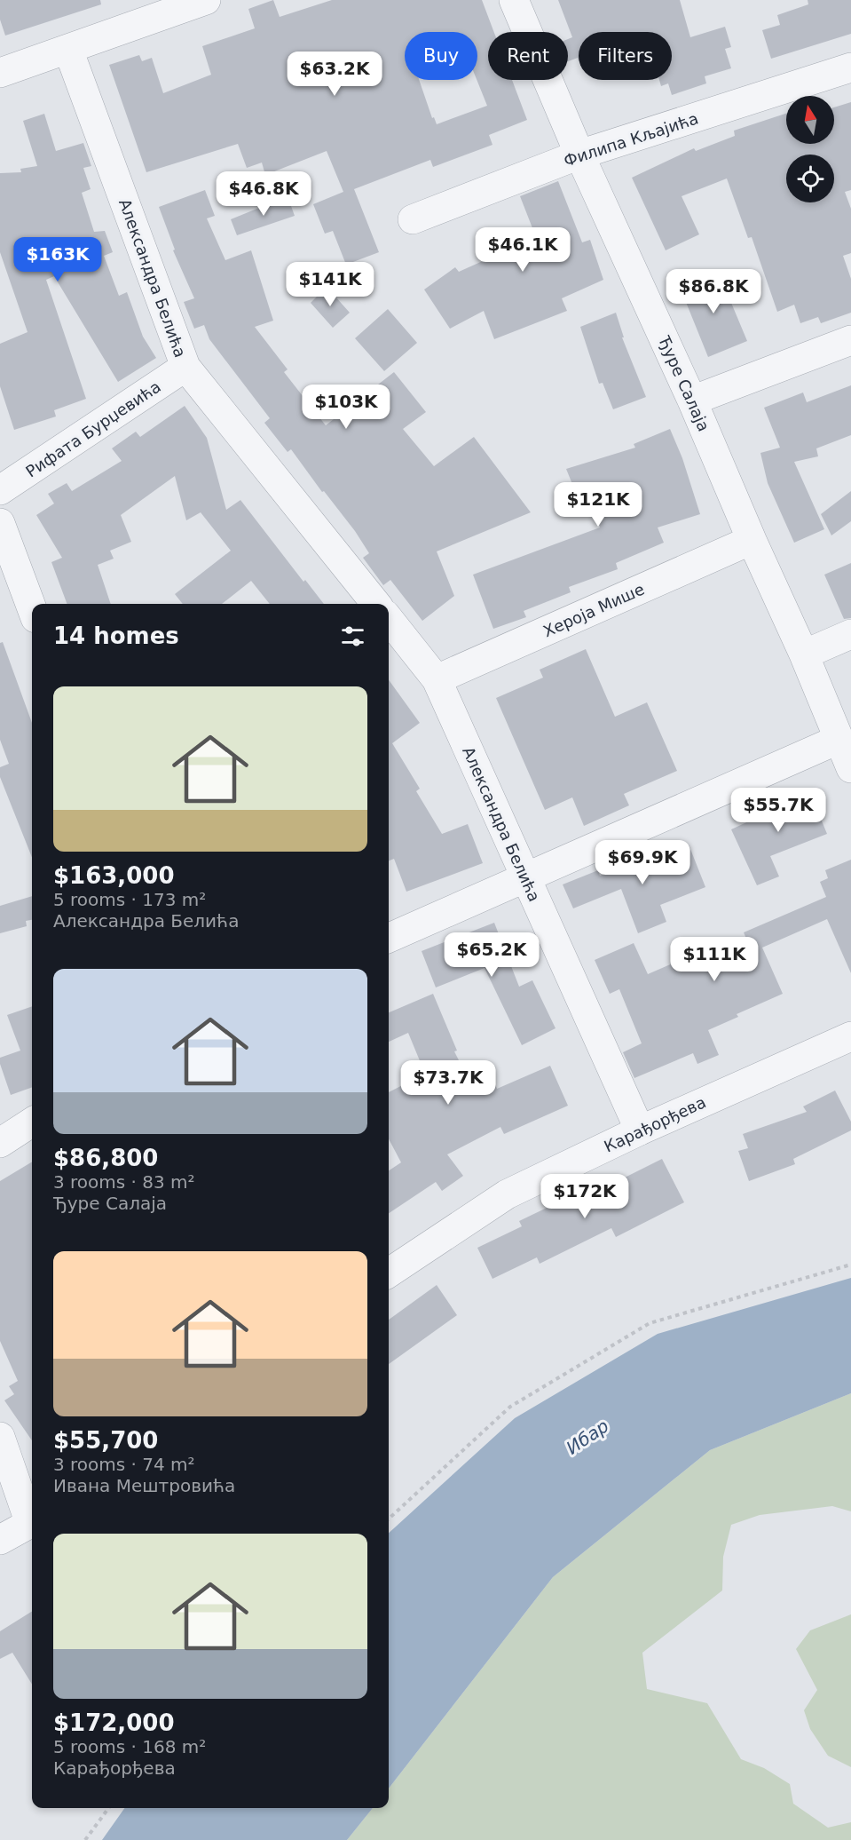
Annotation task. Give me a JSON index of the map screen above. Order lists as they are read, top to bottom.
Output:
{
  "streets": {
    "street": [
      "Филипа Кљајића",
      "Александра Белића",
      "Ђуре Салаја",
      "Рифата Бурџевића",
      "Хероја Мише",
      "Карађорђева"
    ]
  },
  "crossings": [
    ["Филипа Кљајића", "Ђуре Салаја"],
    ["Александра Белића", "Рифата Бурџевића"],
    ["Александра Белића", "Хероја Мише"],
    ["Александра Белића", "Карађорђева"],
    ["Ђуре Салаја", "Хероја Мише"]
  ],
  "water": ["Ибар"],
  "north": "top",
  "page": {
    "chip": ["Buy", "Rent", "Filters"],
    "price": [
      "$63.2K",
      "$46.8K",
      "$46.1K",
      "$163K",
      "$141K",
      "$86.8K",
      "$103K",
      "$121K",
      "$55.7K",
      "$69.9K",
      "$65.2K",
      "$111K",
      "$73.7K",
      "$172K"
    ],
    "heading": "14 homes",
    "list": [
      {
        "name": "$163,000",
        "note": "5 rooms · 173 m² · Александра Белића"
      },
      {
        "name": "$86,800",
        "note": "3 rooms · 83 m² · Ђуре Салаја"
      },
      {
        "name": "$55,700",
        "note": "3 rooms · 74 m² · Ивана Мештровића"
      },
      {
        "name": "$172,000",
        "note": "5 rooms · 168 m² · Карађорђева"
      }
    ]
  }
}
